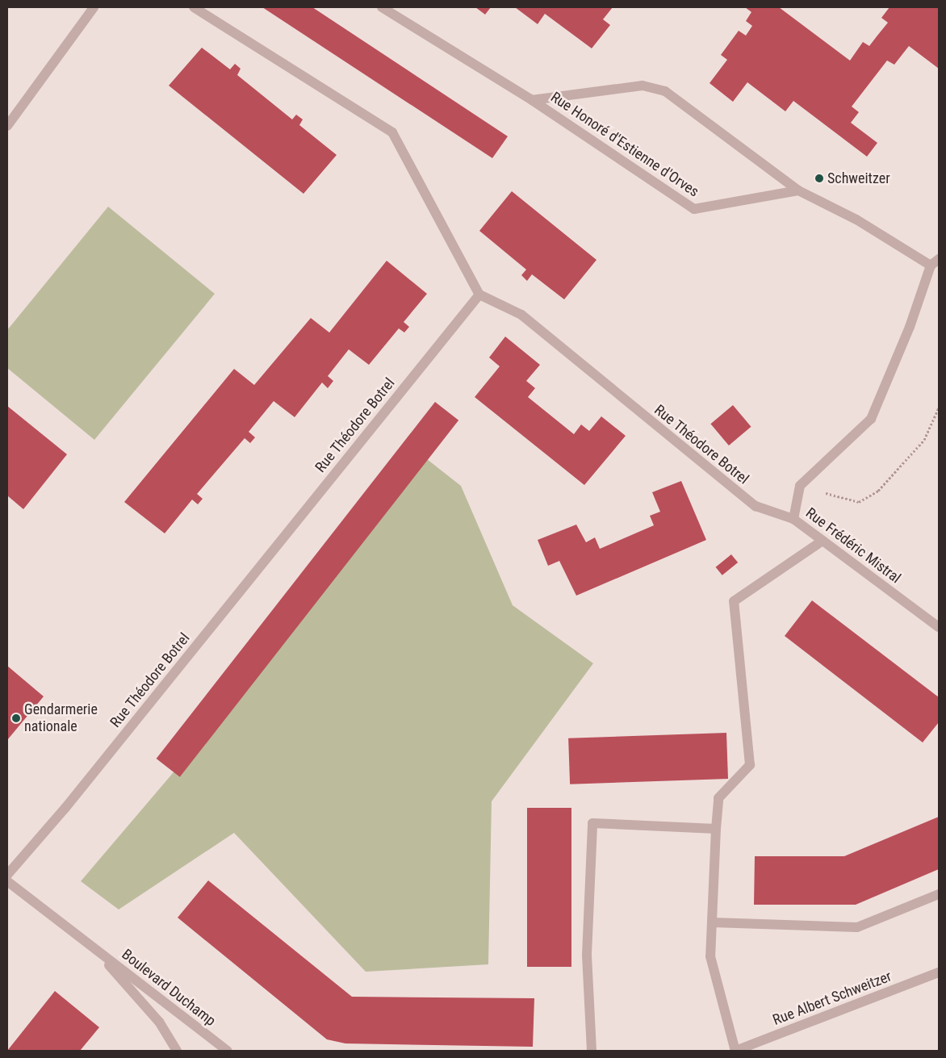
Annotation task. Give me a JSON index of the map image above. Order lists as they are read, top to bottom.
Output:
{
  "streets": {
    "street": [
      "Rue Honoré d'Estienne d'Orves",
      "Rue Théodore Botrel",
      "Rue Frédéric Mistral",
      "Boulevard Duchamp",
      "Rue Albert Schweitzer"
    ]
  },
  "crossings": [
    ["Rue Théodore Botrel", "Rue Frédéric Mistral"]
  ],
  "places": ["Schweitzer", "Gendarmerie nationale"]
}
